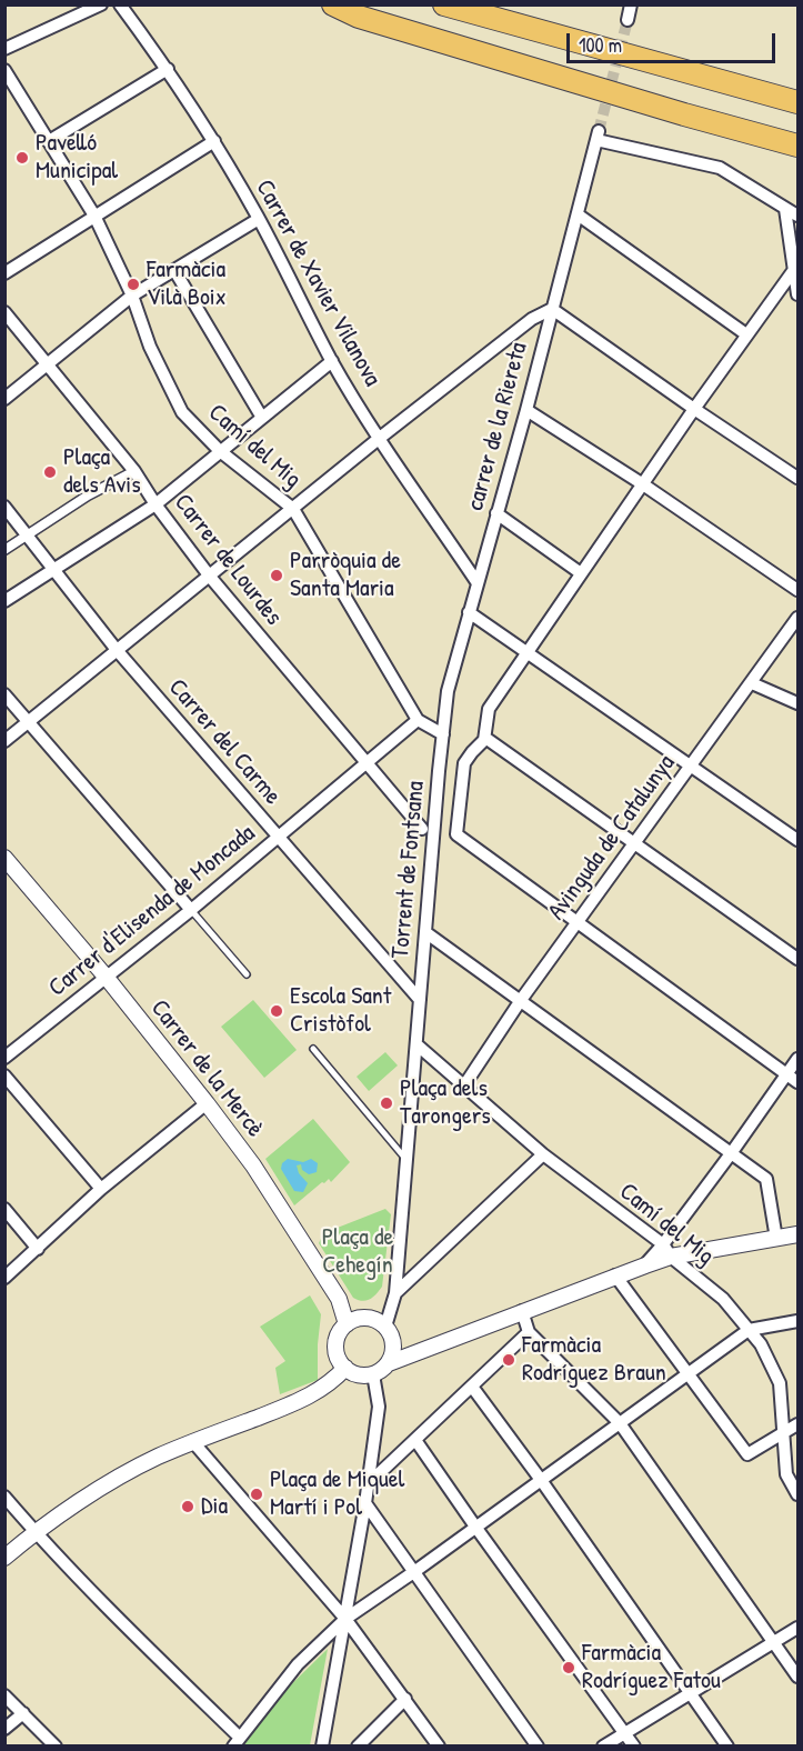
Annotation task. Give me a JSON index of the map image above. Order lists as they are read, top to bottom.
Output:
{
  "streets": {
    "street": [
      "Carrer de Xavier Vilanova",
      "carrer de la Riereta",
      "Camí del Mig",
      "Carrer de Lourdes",
      "Carrer del Carme",
      "Avinguda de Catalunya",
      "Torrent de Fontsana",
      "Carrer d'Elisenda de Moncada",
      "Carrer de la Mercè"
    ]
  },
  "crossings": [
    ["Carrer de Xavier Vilanova", "carrer de la Riereta"],
    ["carrer de la Riereta", "Torrent de Fontsana"],
    ["Camí del Mig", "Avinguda de Catalunya"],
    ["Camí del Mig", "Torrent de Fontsana"],
    ["Camí del Mig", "Carrer d'Elisenda de Moncada"],
    ["Carrer de Lourdes", "Carrer d'Elisenda de Moncada"],
    ["Carrer del Carme", "Torrent de Fontsana"],
    ["Carrer del Carme", "Carrer d'Elisenda de Moncada"],
    ["Torrent de Fontsana", "Carrer de la Mercè"],
    ["Carrer d'Elisenda de Moncada", "Carrer de la Mercè"]
  ],
  "parks": ["Plaça de Cehegín"],
  "places": [
    "Pavelló Municipal",
    "Farmàcia Vilà Boix",
    "Plaça dels Avis",
    "Parròquia de Santa Maria",
    "Escola Sant Cristòfol",
    "Plaça dels Tarongers",
    "Farmàcia Rodríguez Braun",
    "Plaça de Miquel Martí i Pol",
    "Dia",
    "Farmàcia Rodríguez Fatou"
  ],
  "scale_bar": "100 m"
}
